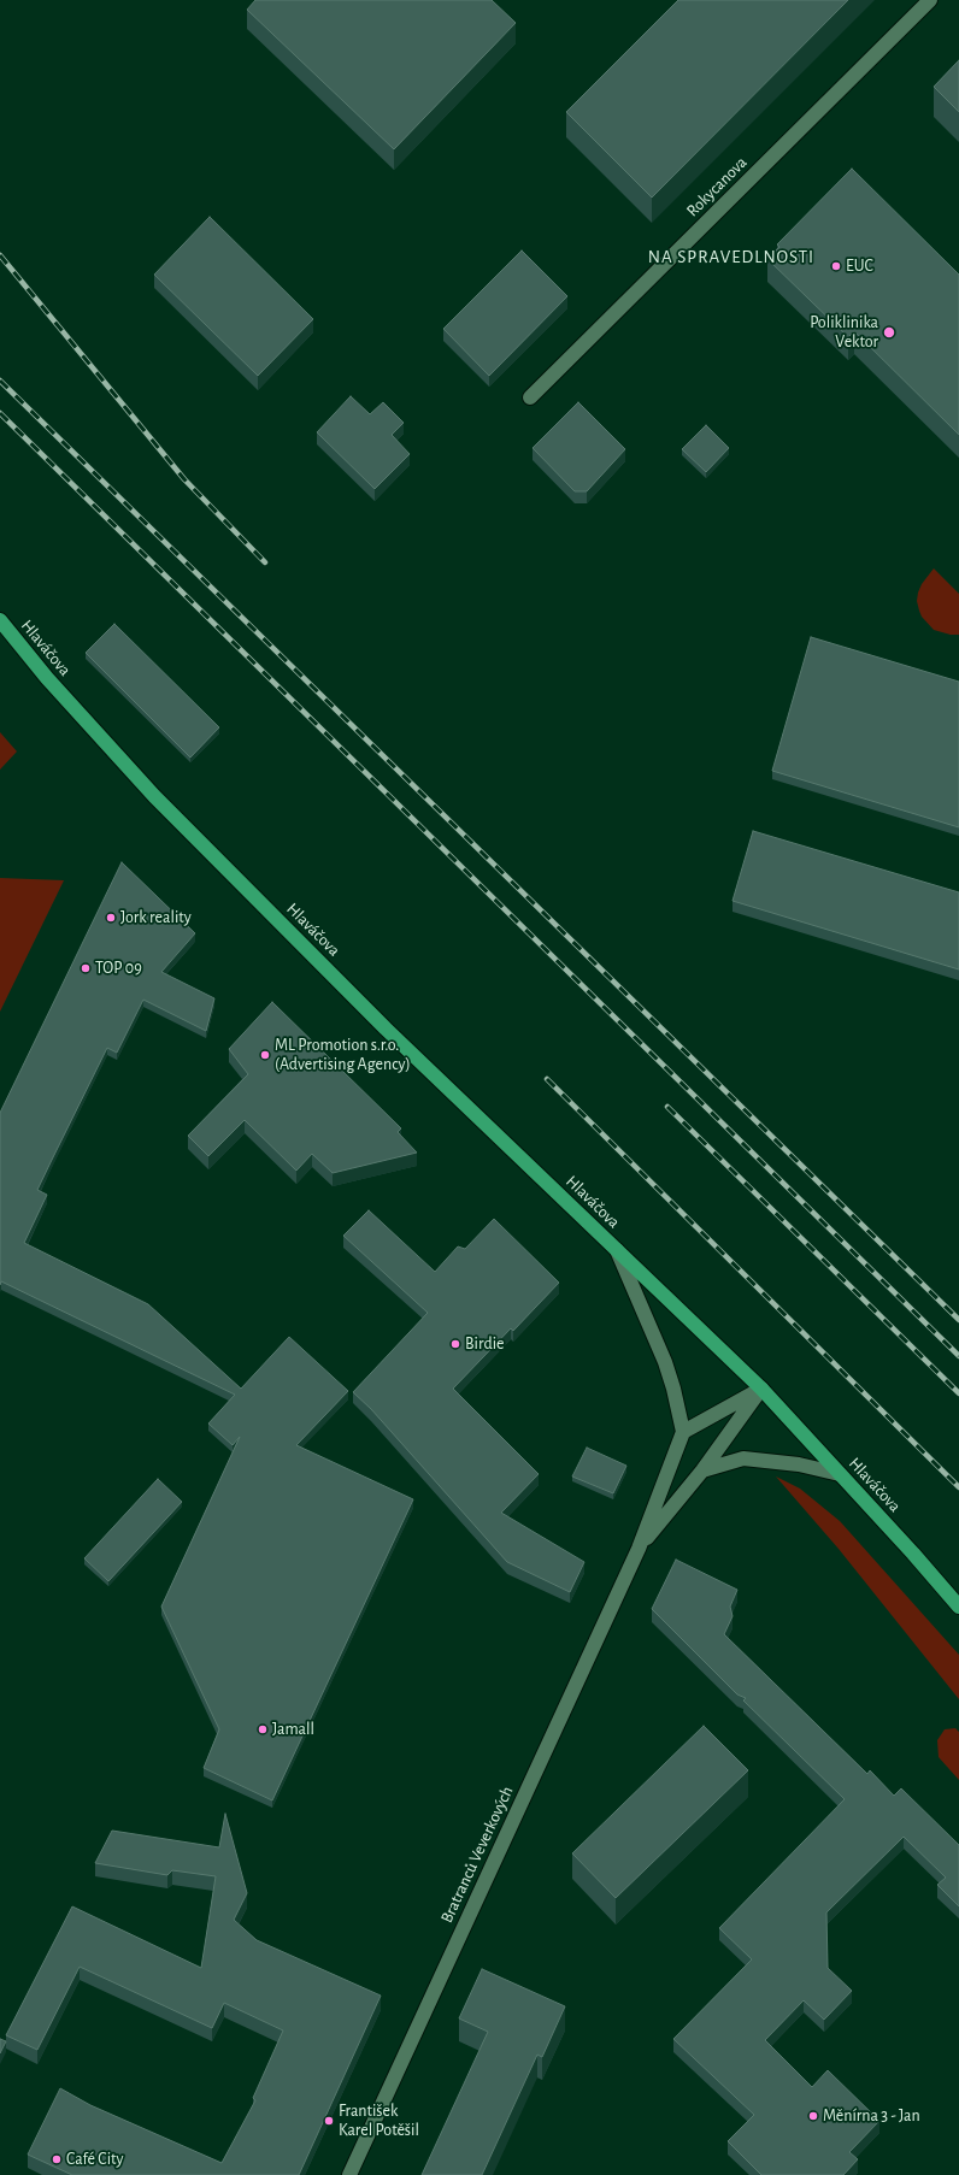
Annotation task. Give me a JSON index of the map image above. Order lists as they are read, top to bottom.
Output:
{
  "streets": {
    "main road": ["Hlaváčova"],
    "street": ["Rokycanova", "Bratranců Veverkových"]
  },
  "crossings": [
    ["Hlaváčova", "Bratranců Veverkových"]
  ],
  "districts": ["NA SPRAVEDLNOSTI"],
  "places": [
    "EUC",
    "Poliklinika Vektor",
    "Jork reality",
    "TOP 09",
    "ML Promotion s.r.o. (Advertising Agency)",
    "Birdie",
    "Jamall",
    "Měnírna 3 - Jan",
    "František Karel Potěšil",
    "Café City"
  ]
}
